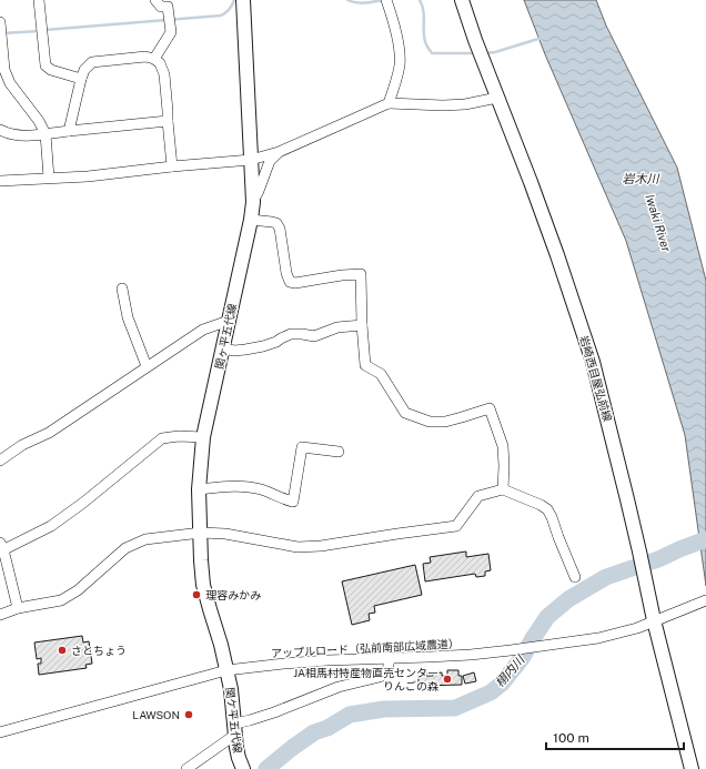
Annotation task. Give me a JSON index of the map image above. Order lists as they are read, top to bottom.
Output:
{
  "streets": {
    "main road": ["関ヶ平五代線", "岩崎西目屋弘前線", "関ケ平五代線"],
    "street": ["アップルロード（弘前南部広域農道）"]
  },
  "crossings": [
    ["関ヶ平五代線", "アップルロード（弘前南部広域農道）"],
    ["関ヶ平五代線", "関ケ平五代線"],
    ["岩崎西目屋弘前線", "アップルロード（弘前南部広域農道）"],
    ["アップルロード（弘前南部広域農道）", "関ケ平五代線"]
  ],
  "water": ["岩木川", "Iwaki River", "栩内川"],
  "places": [
    "理容みかみ",
    "さとちょう",
    "JA相馬村特産物直売センター りんごの森",
    "LAWSON"
  ],
  "scale_bar": "100 m"
}
